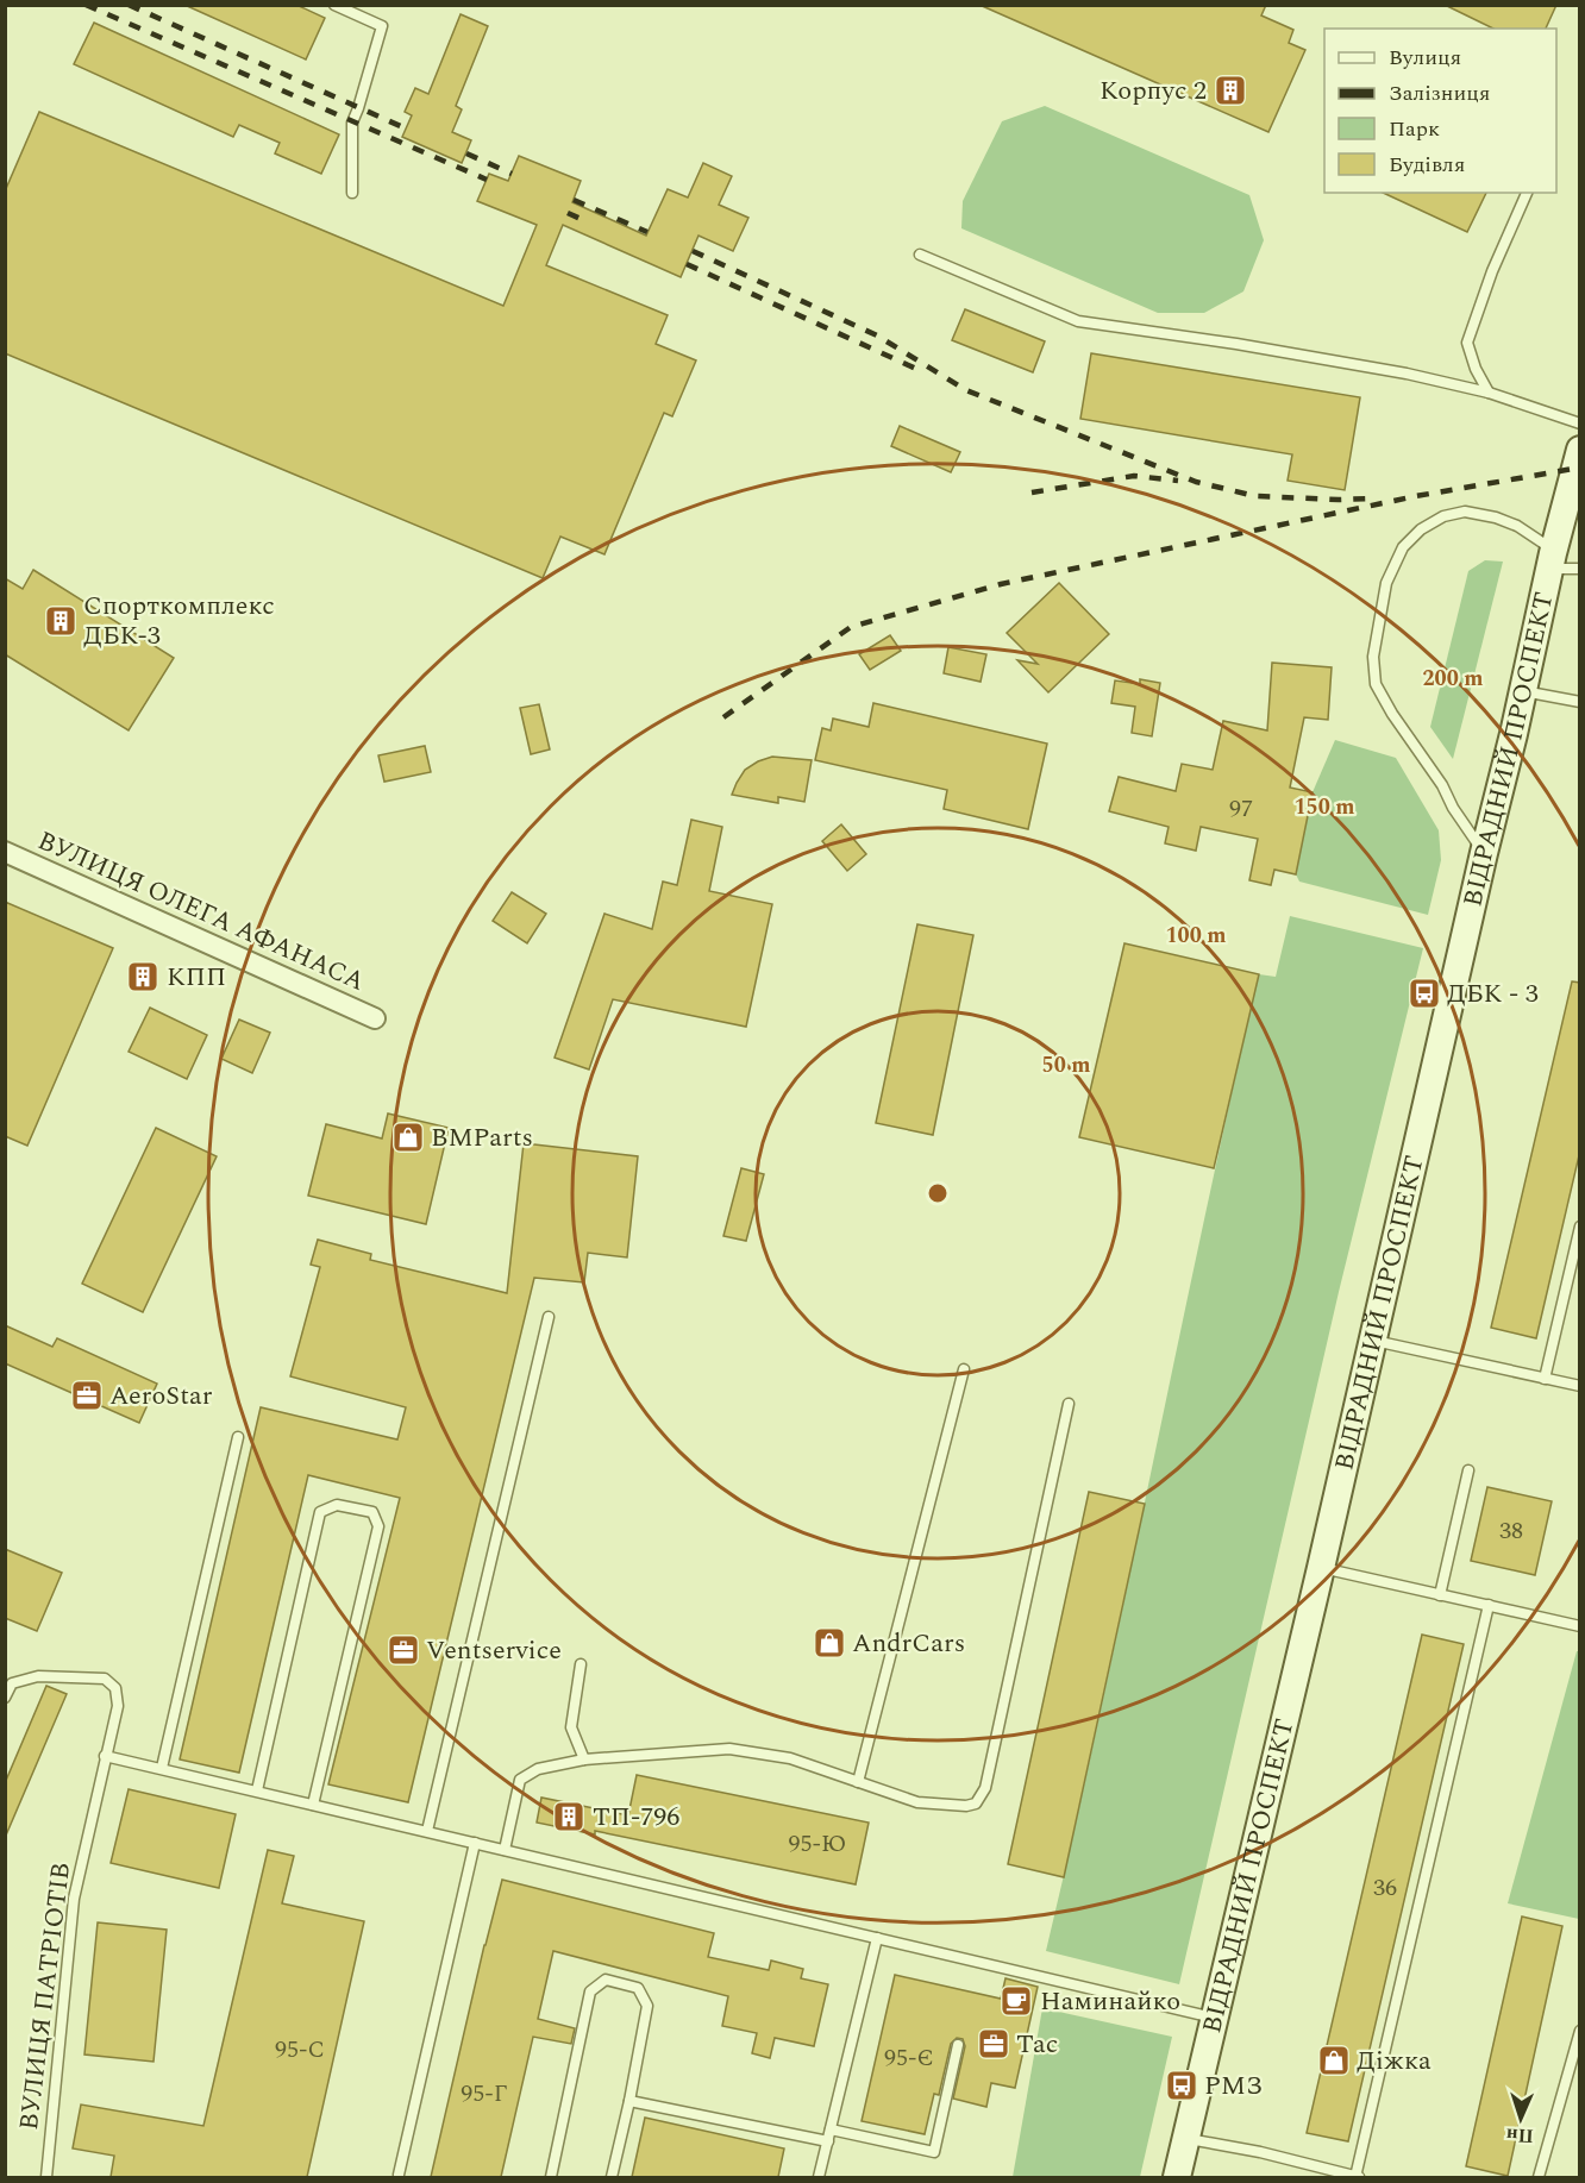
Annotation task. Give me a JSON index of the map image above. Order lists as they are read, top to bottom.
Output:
{
  "streets": {
    "main road": ["ВІДРАДНИЙ ПРОСПЕКТ"],
    "street": ["ВУЛИЦЯ ОЛЕГА АФАНАСА"],
    "lane": ["ВУЛИЦЯ ПАТРІОТІВ"]
  },
  "places": {
    "building": [
      "Корпус 2",
      "Спорткомплекс ДБК-3",
      "КПП",
      "ТП-796"
    ],
    "bus stop": ["ДБК - 3", "РМЗ"],
    "shop": ["BMParts", "AndrCars", "Діжка"],
    "office": ["AeroStar", "Ventservice", "Тас"],
    "cafe": ["Наминайко"]
  },
  "house_numbers": [
    "97",
    "38",
    "95-Ю",
    "36",
    "95-С",
    "95-Є",
    "95-Г"
  ],
  "legend": [
    "Вулиця",
    "Залізниця",
    "Парк",
    "Будівля"
  ],
  "north": "bottom",
  "rings": [
    "200 m",
    "150 m",
    "100 m",
    "50 m"
  ]
}
